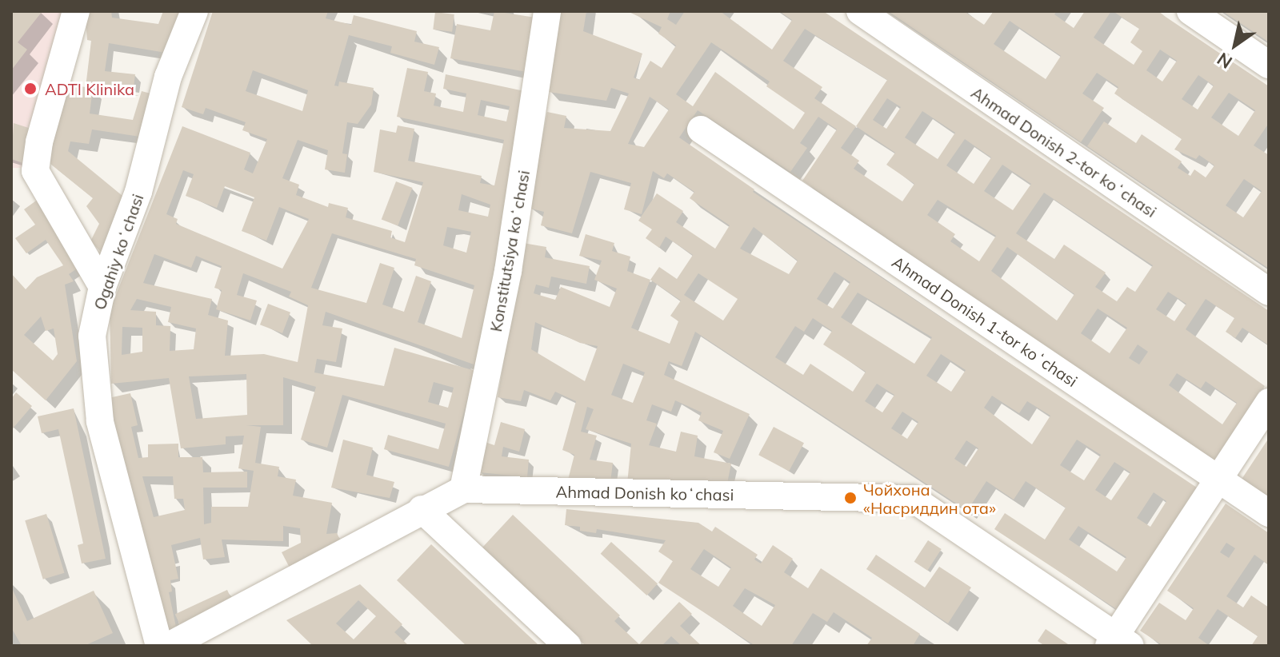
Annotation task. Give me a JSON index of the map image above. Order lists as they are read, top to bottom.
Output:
{
  "streets": {
    "street": [
      "Ahmad Donish 2-tor koʻchasi",
      "Konstitutsiya koʻchasi",
      "Ogahiy koʻchasi",
      "Ahmad Donish 1-tor koʻchasi",
      "Ahmad Donish koʻchasi"
    ]
  },
  "crossings": [
    ["Konstitutsiya koʻchasi", "Ahmad Donish koʻchasi"]
  ],
  "places": ["ADTI Klinika", "Чойхона «Насриддин ота»"],
  "north": "bottom left"
}
